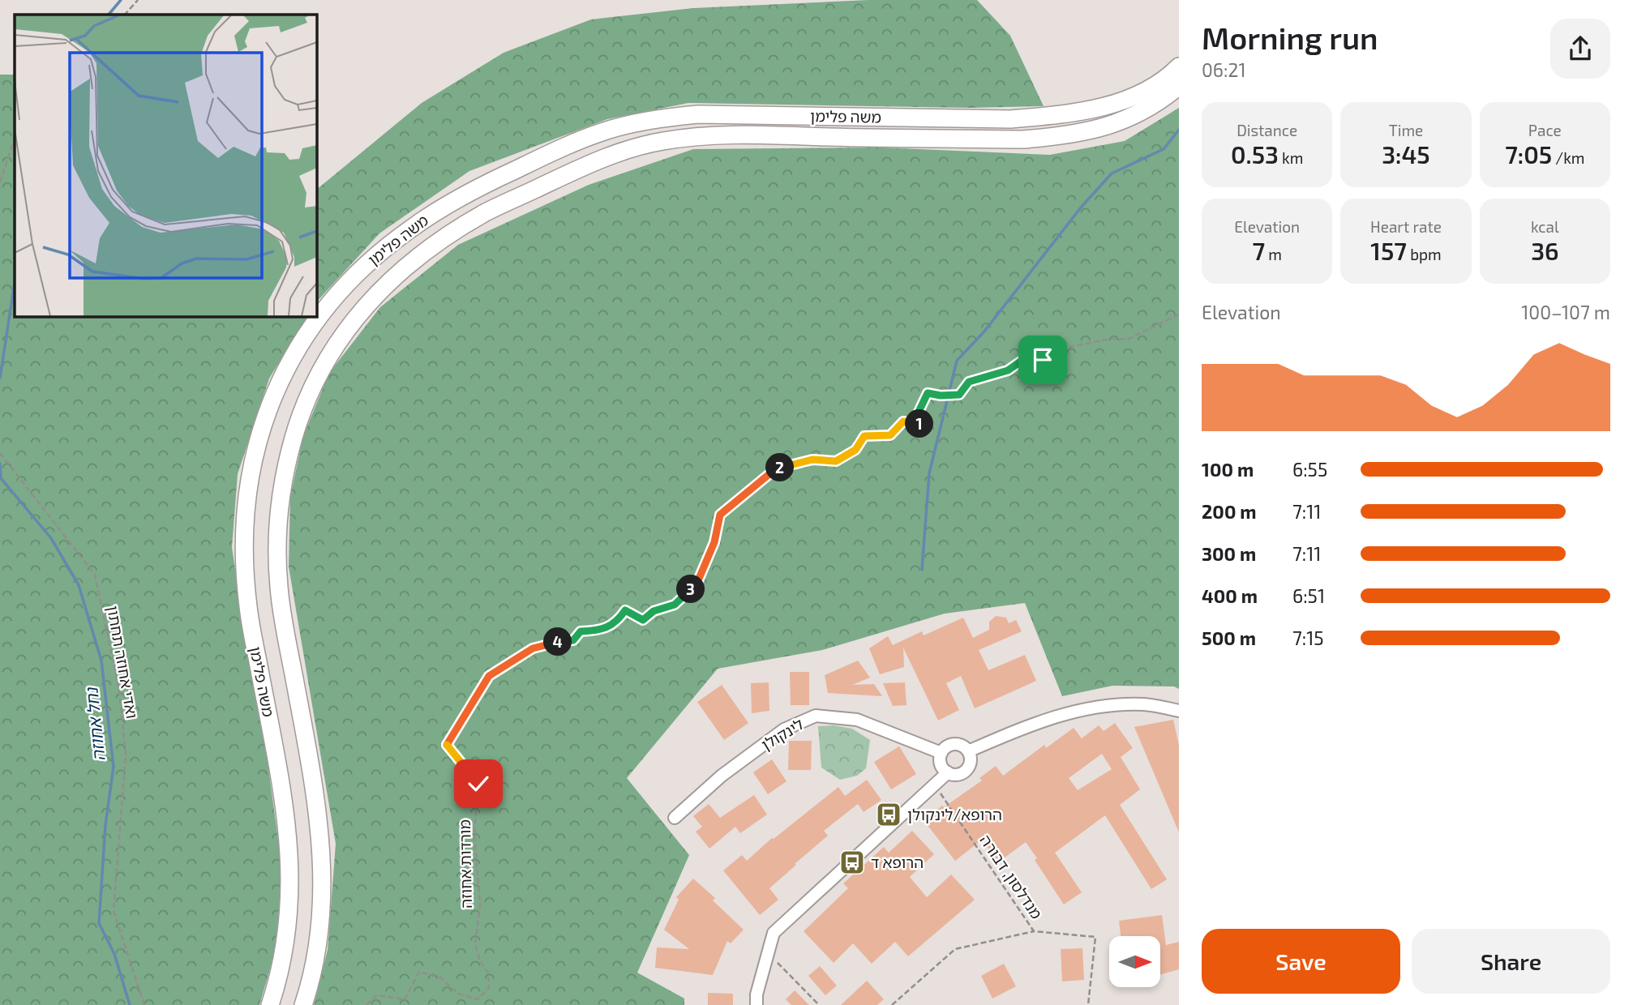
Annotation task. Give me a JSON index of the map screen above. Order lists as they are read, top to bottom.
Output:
{
  "streets": {
    "main road": ["משה פלימן"],
    "street": ["לינקולן"],
    "path": ["ואדי אחוזה תחתון", "מורדות אחוזה", "מנדלסון, דבורה"]
  },
  "water": ["נחל אחוזה"],
  "places": {
    "bus stop": ["הרופא/לינקולן", "הרופא ד"]
  },
  "north": "right",
  "page": {
    "heading": ["Morning run", "06:21"],
    "stats": [
      ["Distance", "0.53 km"],
      ["Time", "3:45"],
      ["Pace", "7:05 /km"],
      ["Elevation", "7 m"],
      ["Heart rate", "157 bpm"],
      ["kcal", "36"]
    ],
    "chart": ["Elevation", "100–107 m"],
    "pins": [
      "1",
      "2",
      "3",
      "4"
    ],
    "list": [
      {
        "name": "100 m",
        "note": "6:55"
      },
      {
        "name": "200 m",
        "note": "7:11"
      },
      {
        "name": "300 m",
        "note": "7:11"
      },
      {
        "name": "400 m",
        "note": "6:51"
      },
      {
        "name": "500 m",
        "note": "7:15"
      }
    ],
    "buttons": ["Save", "Share"]
  }
}
